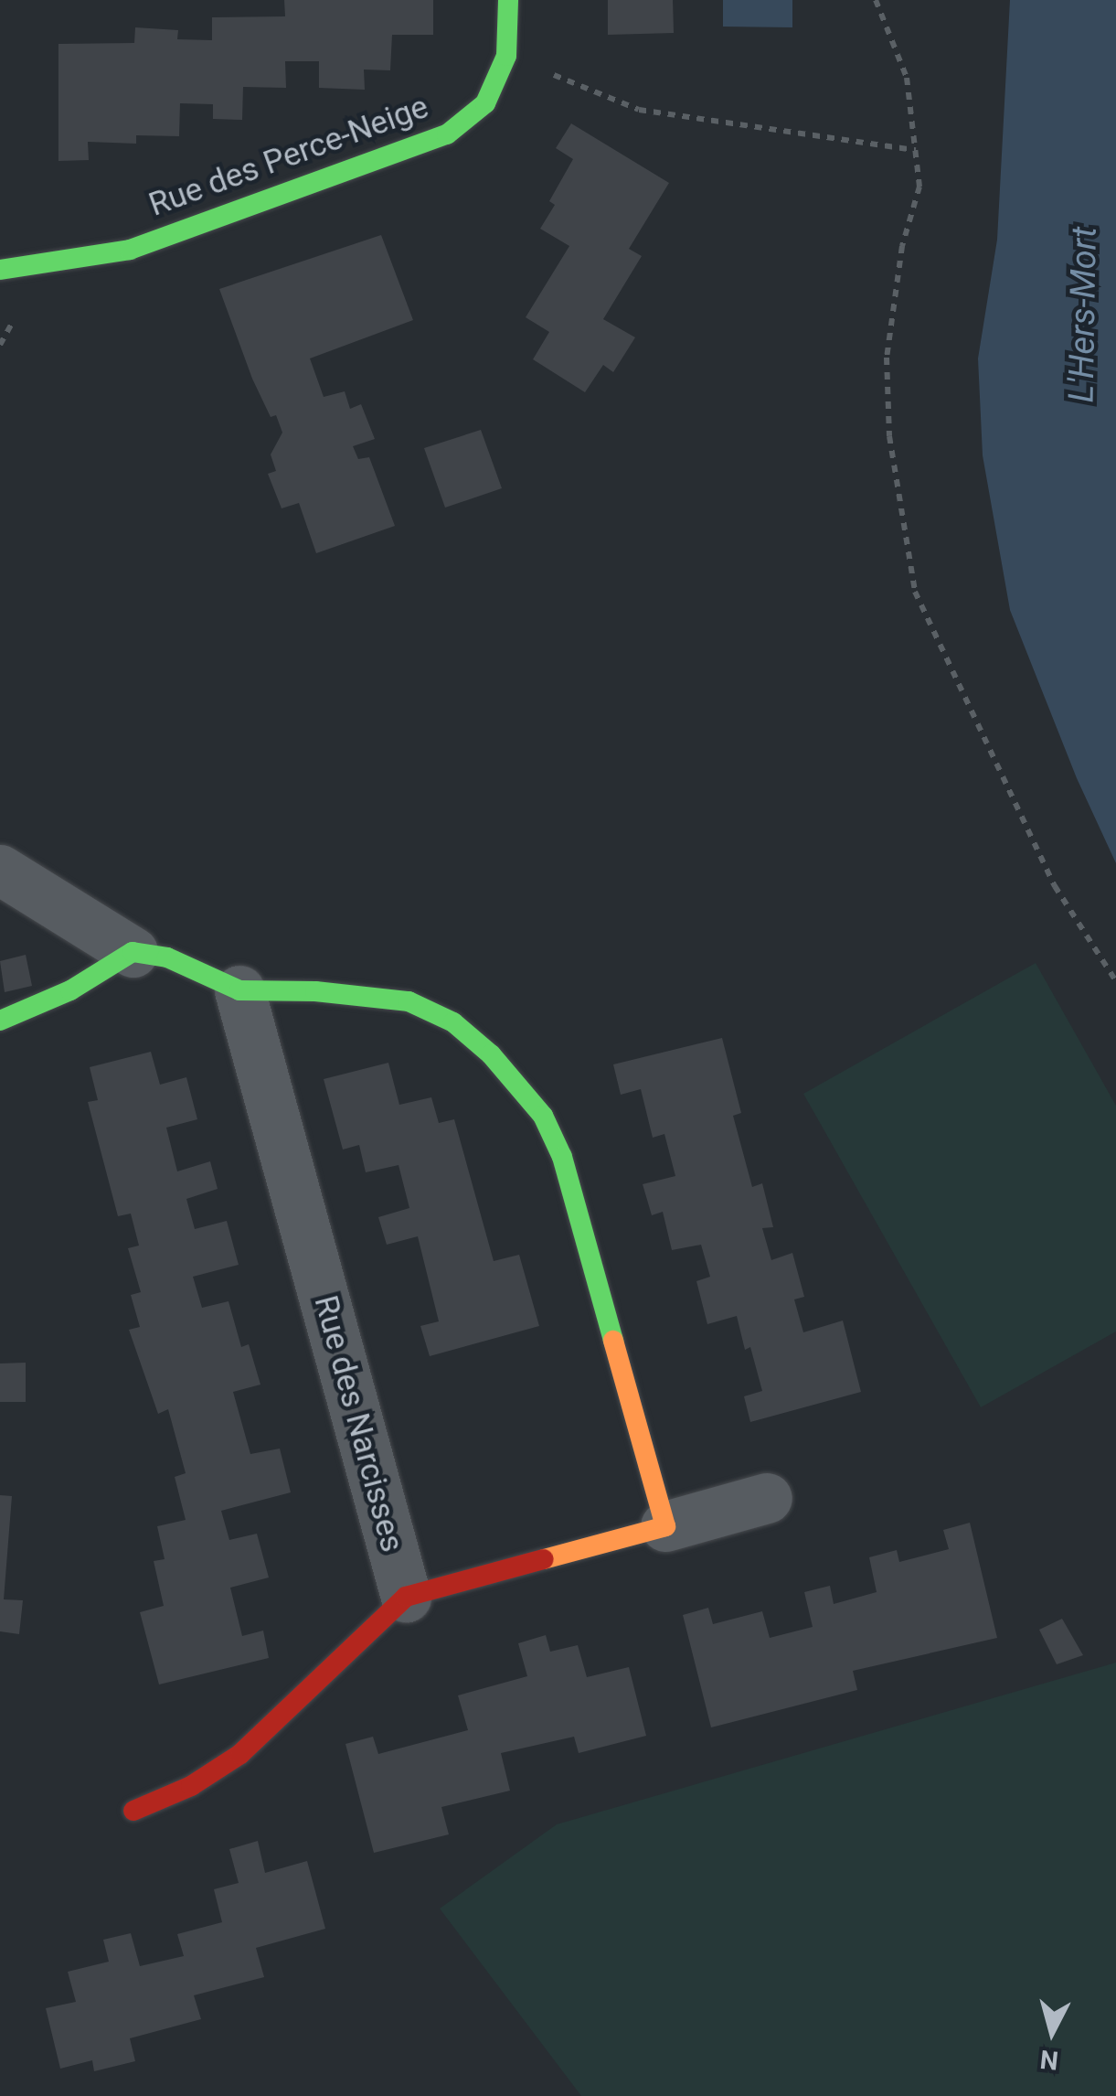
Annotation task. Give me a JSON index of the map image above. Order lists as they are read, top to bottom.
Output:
{
  "streets": {
    "street": ["Rue des Perce-Neige", "Rue des Narcisses"]
  },
  "water": ["L'Hers-Mort"],
  "north": "bottom"
}
